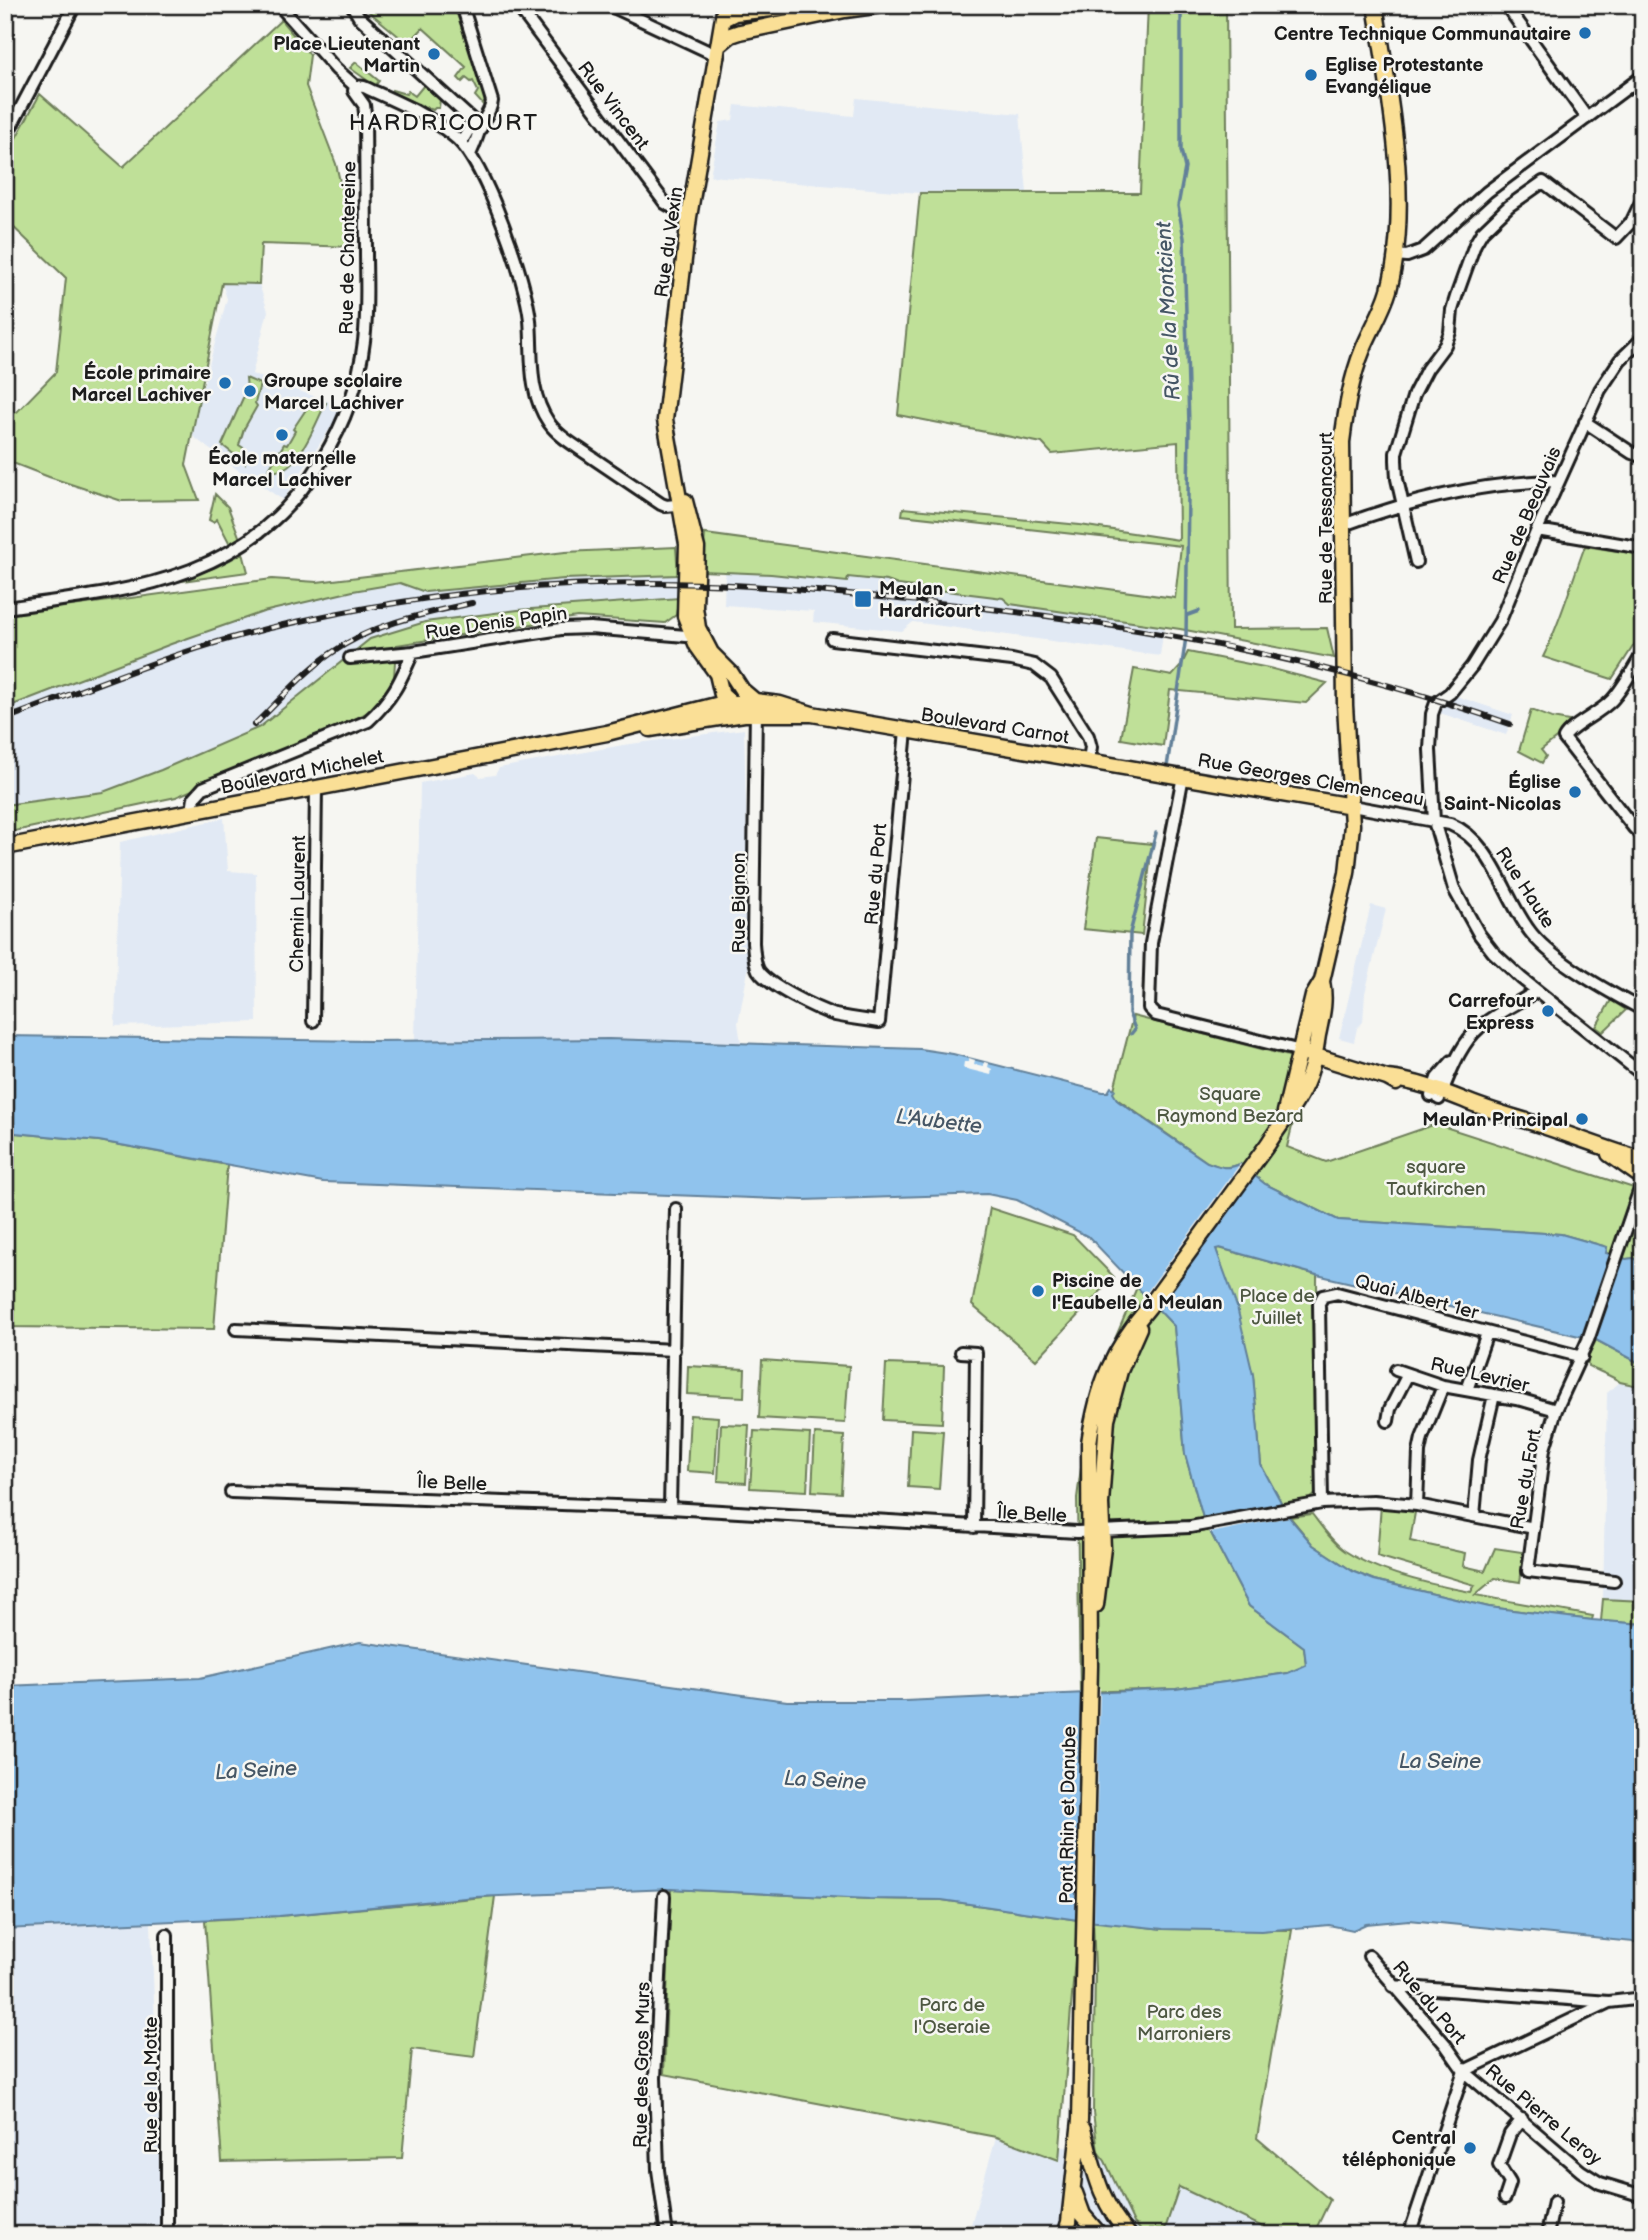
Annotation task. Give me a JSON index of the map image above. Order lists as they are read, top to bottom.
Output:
{
  "streets": {
    "main road": [
      "Rue du Vexin",
      "Rue de Tessancourt",
      "Boulevard Carnot",
      "Boulevard Michelet",
      "Rue Georges Clemenceau",
      "Pont Rhin et Danube"
    ],
    "street": [
      "Rue Vincent",
      "Rue de Chantereine",
      "Rue de Beauvais",
      "Rue Denis Papin",
      "Rue du Port",
      "Rue Haute",
      "Rue Bignon",
      "Chemin Laurent",
      "Quai Albert 1er",
      "Rue Levrier",
      "Rue du Fort",
      "Île Belle",
      "Rue des Gros Murs",
      "Rue de la Motte",
      "Rue Pierre Leroy"
    ]
  },
  "crossings": [
    ["Rue Vincent", "Rue du Vexin"],
    ["Rue du Vexin", "Rue Denis Papin"],
    ["Rue du Vexin", "Boulevard Carnot"],
    ["Rue du Vexin", "Boulevard Michelet"],
    ["Rue du Vexin", "Rue Bignon"],
    ["Rue de Beauvais", "Rue Georges Clemenceau"],
    ["Rue de Beauvais", "Rue Haute"],
    ["Rue de Tessancourt", "Rue Georges Clemenceau"],
    ["Rue de Tessancourt", "Pont Rhin et Danube"],
    ["Rue Denis Papin", "Boulevard Michelet"],
    ["Boulevard Carnot", "Boulevard Michelet"],
    ["Boulevard Carnot", "Rue Georges Clemenceau"],
    ["Boulevard Carnot", "Rue du Port"],
    ["Boulevard Carnot", "Rue Bignon"],
    ["Boulevard Michelet", "Rue Bignon"],
    ["Boulevard Michelet", "Chemin Laurent"],
    ["Rue Georges Clemenceau", "Rue Haute"],
    ["Rue du Port", "Rue Bignon"],
    ["Rue du Port", "Rue Pierre Leroy"],
    ["Quai Albert 1er", "Rue du Fort"],
    ["Quai Albert 1er", "Île Belle"],
    ["Rue Levrier", "Rue du Fort"],
    ["Rue du Fort", "Île Belle"],
    ["Île Belle", "Pont Rhin et Danube"]
  ],
  "districts": ["HARDRICOURT"],
  "water": ["Rû de la Montcient", "L'Aubette", "La Seine"],
  "parks": [
    "Square Raymond Bezard",
    "square Taufkirchen",
    "Place de Juillet",
    "Parc de l'Oseraie",
    "Parc des Marroniers"
  ],
  "places": {
    "other": [
      "Centre Technique Communautaire",
      "Place Lieutenant Martin",
      "Eglise Protestante Evangélique",
      "École primaire Marcel Lachiver",
      "Groupe scolaire Marcel Lachiver",
      "École maternelle Marcel Lachiver",
      "Église Saint-Nicolas",
      "Carrefour Express",
      "Meulan Principal",
      "Piscine de l'Eaubelle à Meulan",
      "Central téléphonique"
    ],
    "transit": ["Meulan - Hardricourt"]
  }
}
